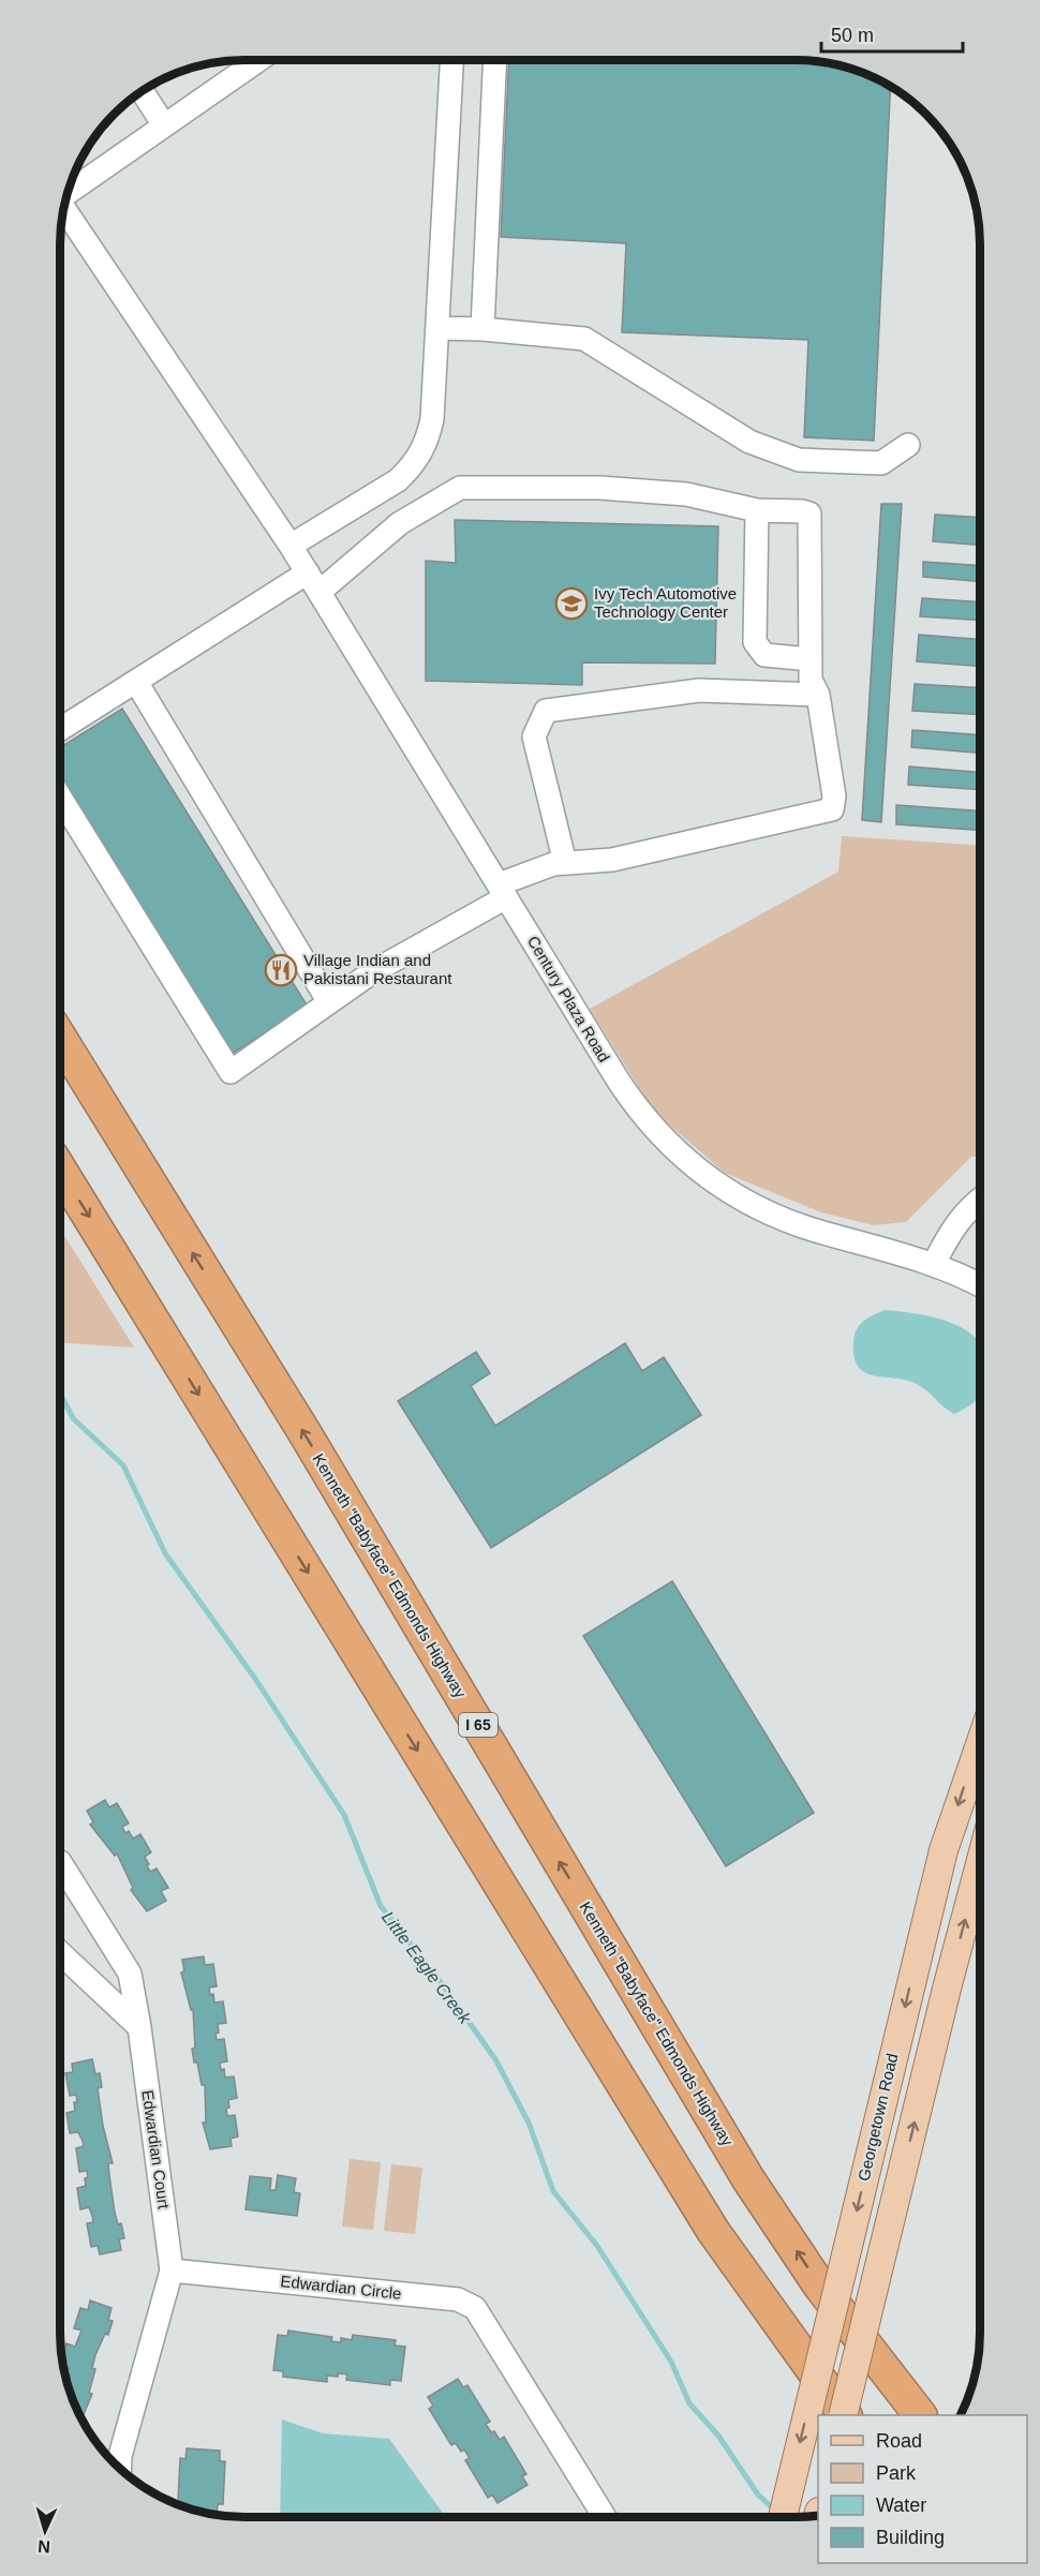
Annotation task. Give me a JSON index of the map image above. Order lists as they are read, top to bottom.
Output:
{
  "streets": {
    "highway": ["Kenneth \"Babyface\" Edmonds Highway", "I 65"],
    "main road": ["Georgetown Road"],
    "street": ["Century Plaza Road", "Edwardian Court", "Edwardian Circle"]
  },
  "crossings": [
    ["Edwardian Court", "Edwardian Circle"]
  ],
  "water": ["Little Eagle Creek"],
  "places": {
    "school or university": ["Ivy Tech Automotive Technology Center"],
    "restaurant": ["Village Indian and Pakistani Restaurant"]
  },
  "legend": [
    "Road",
    "Park",
    "Water",
    "Building"
  ],
  "scale_bar": "50 m",
  "north": "bottom"
}
